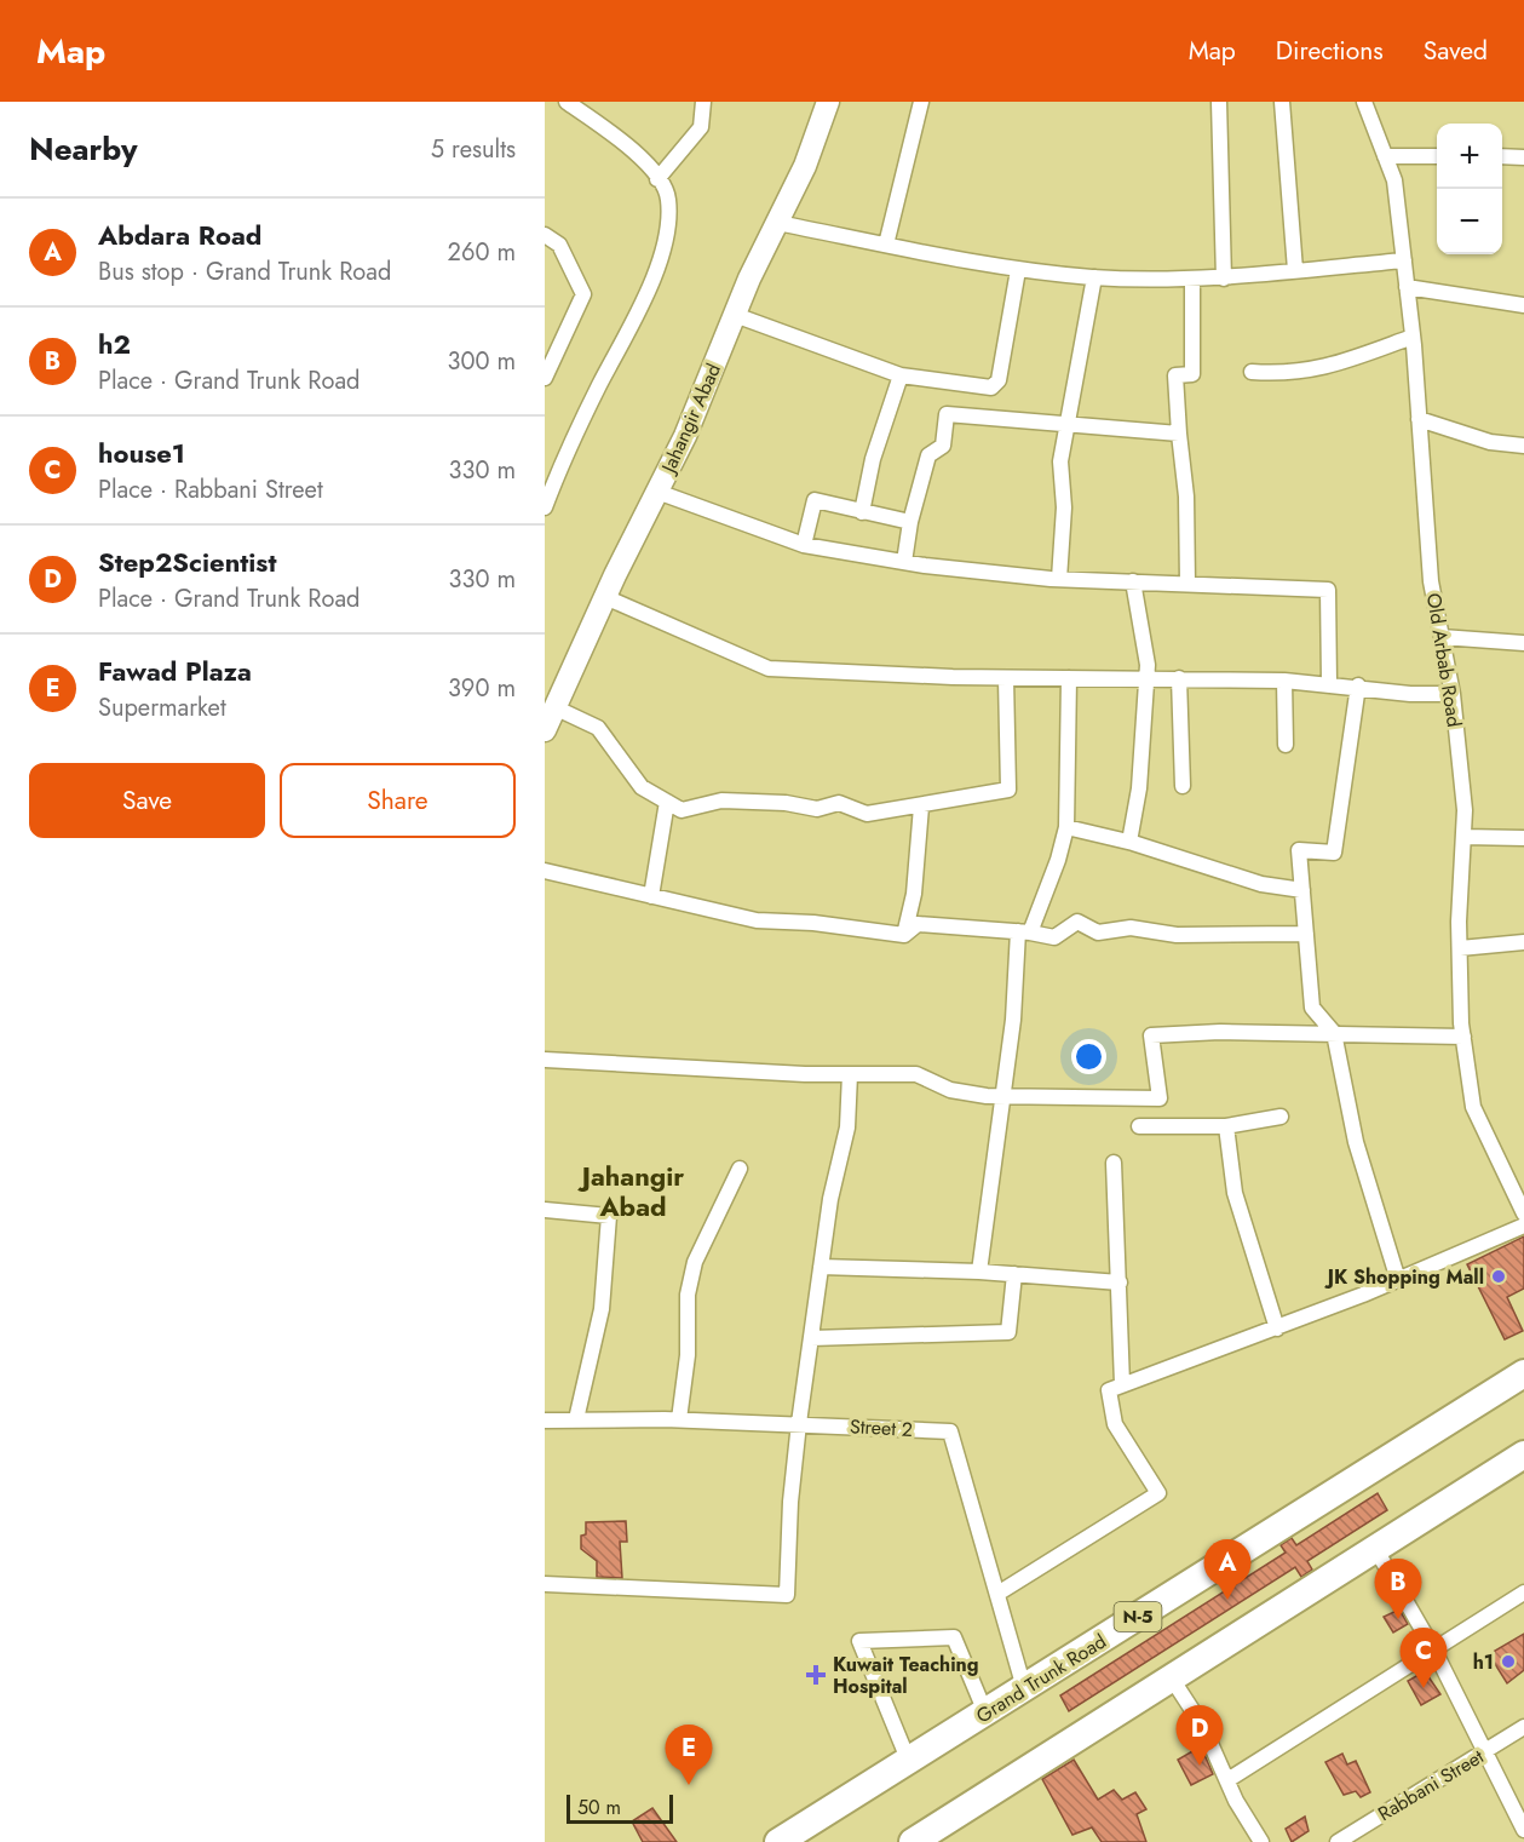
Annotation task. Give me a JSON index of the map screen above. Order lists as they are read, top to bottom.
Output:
{
  "streets": {
    "highway": ["N-5", "Grand Trunk Road"],
    "street": [
      "Jahangir Abad",
      "Old Arbab Road",
      "Street 2",
      "Rabbani Street"
    ]
  },
  "crossings": [
    ["Street 2", "Grand Trunk Road"]
  ],
  "districts": ["Jahangir Abad"],
  "places": {
    "other": ["JK Shopping Mall", "h1"],
    "health": ["Kuwait Teaching Hospital"]
  },
  "scale_bar": "50 m",
  "page": {
    "header": "Map",
    "nav": ["Map", "Directions", "Saved"],
    "heading": ["Nearby", "5 results"],
    "map_buttons": ["+", "−"],
    "list": [
      {
        "mark": "A",
        "name": "Abdara Road",
        "note": "Bus stop · Grand Trunk Road",
        "value": "260 m"
      },
      {
        "mark": "B",
        "name": "h2",
        "note": "Place · Grand Trunk Road",
        "value": "300 m"
      },
      {
        "mark": "C",
        "name": "house1",
        "note": "Place · Rabbani Street",
        "value": "330 m"
      },
      {
        "mark": "D",
        "name": "Step2Scientist",
        "note": "Place · Grand Trunk Road",
        "value": "330 m"
      },
      {
        "mark": "E",
        "name": "Fawad Plaza",
        "note": "Supermarket",
        "value": "390 m"
      }
    ],
    "buttons": ["Save", "Share"],
    "pins": [
      "A",
      "B",
      "C",
      "D",
      "E"
    ],
    "scale": "50 m"
  }
}
